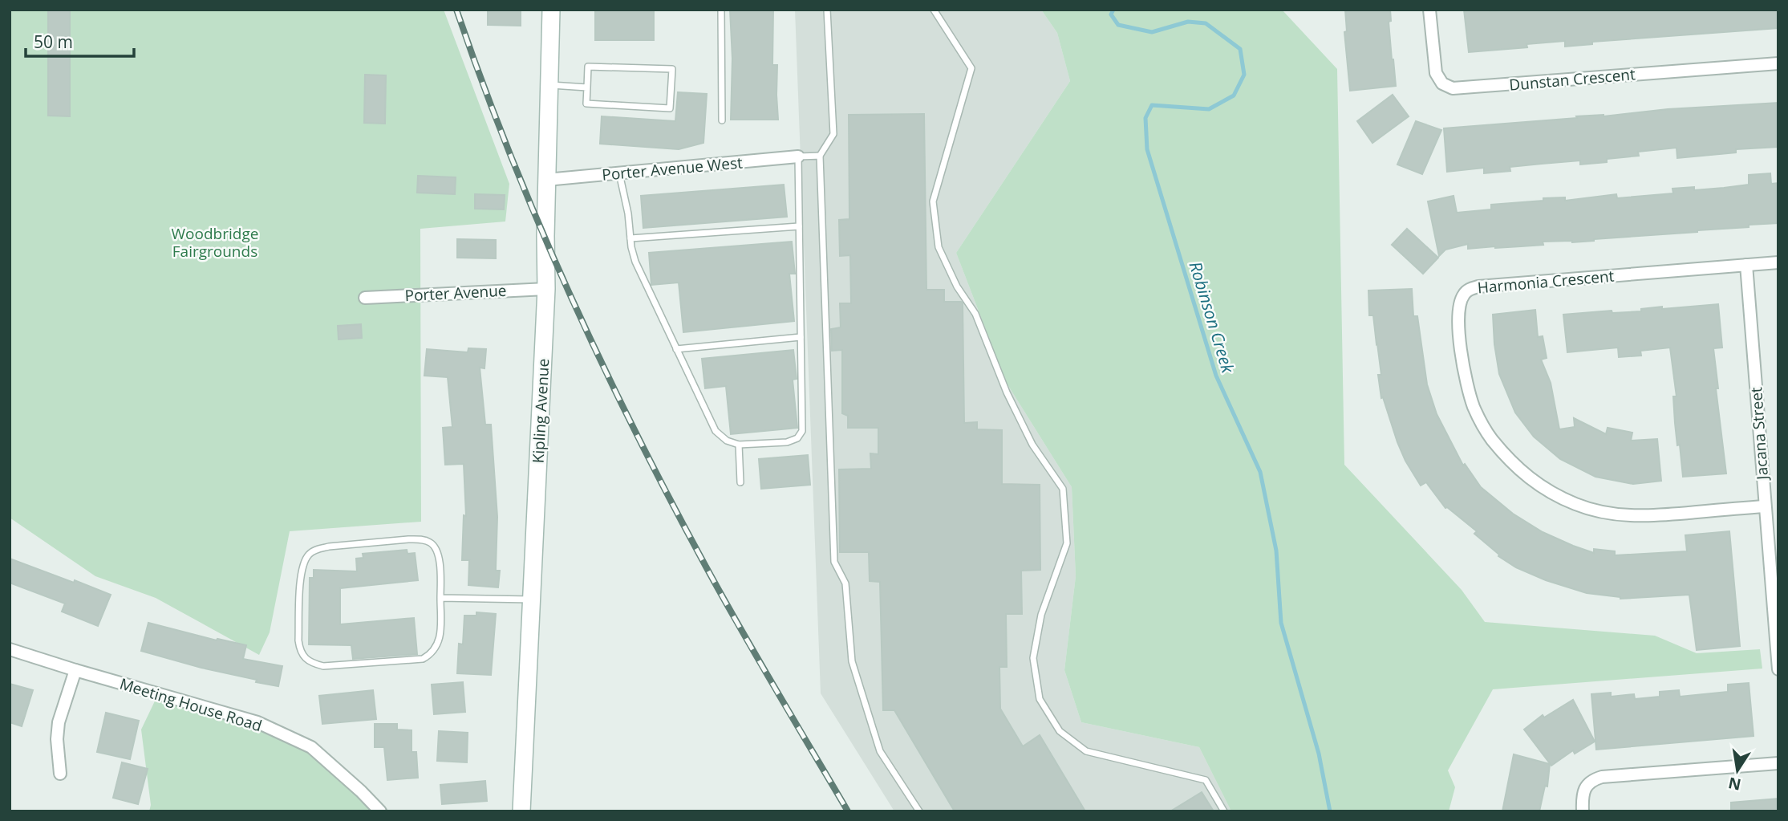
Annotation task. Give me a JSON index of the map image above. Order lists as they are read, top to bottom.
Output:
{
  "streets": {
    "street": [
      "Dunstan Crescent",
      "Porter Avenue West",
      "Harmonia Crescent",
      "Porter Avenue",
      "Kipling Avenue",
      "Jacana Street",
      "Meeting House Road"
    ]
  },
  "crossings": [
    ["Porter Avenue West", "Kipling Avenue"],
    ["Harmonia Crescent", "Jacana Street"],
    ["Porter Avenue", "Kipling Avenue"]
  ],
  "water": ["Robinson Creek"],
  "parks": ["Woodbridge Fairgrounds"],
  "scale_bar": "50 m",
  "north": "bottom"
}
